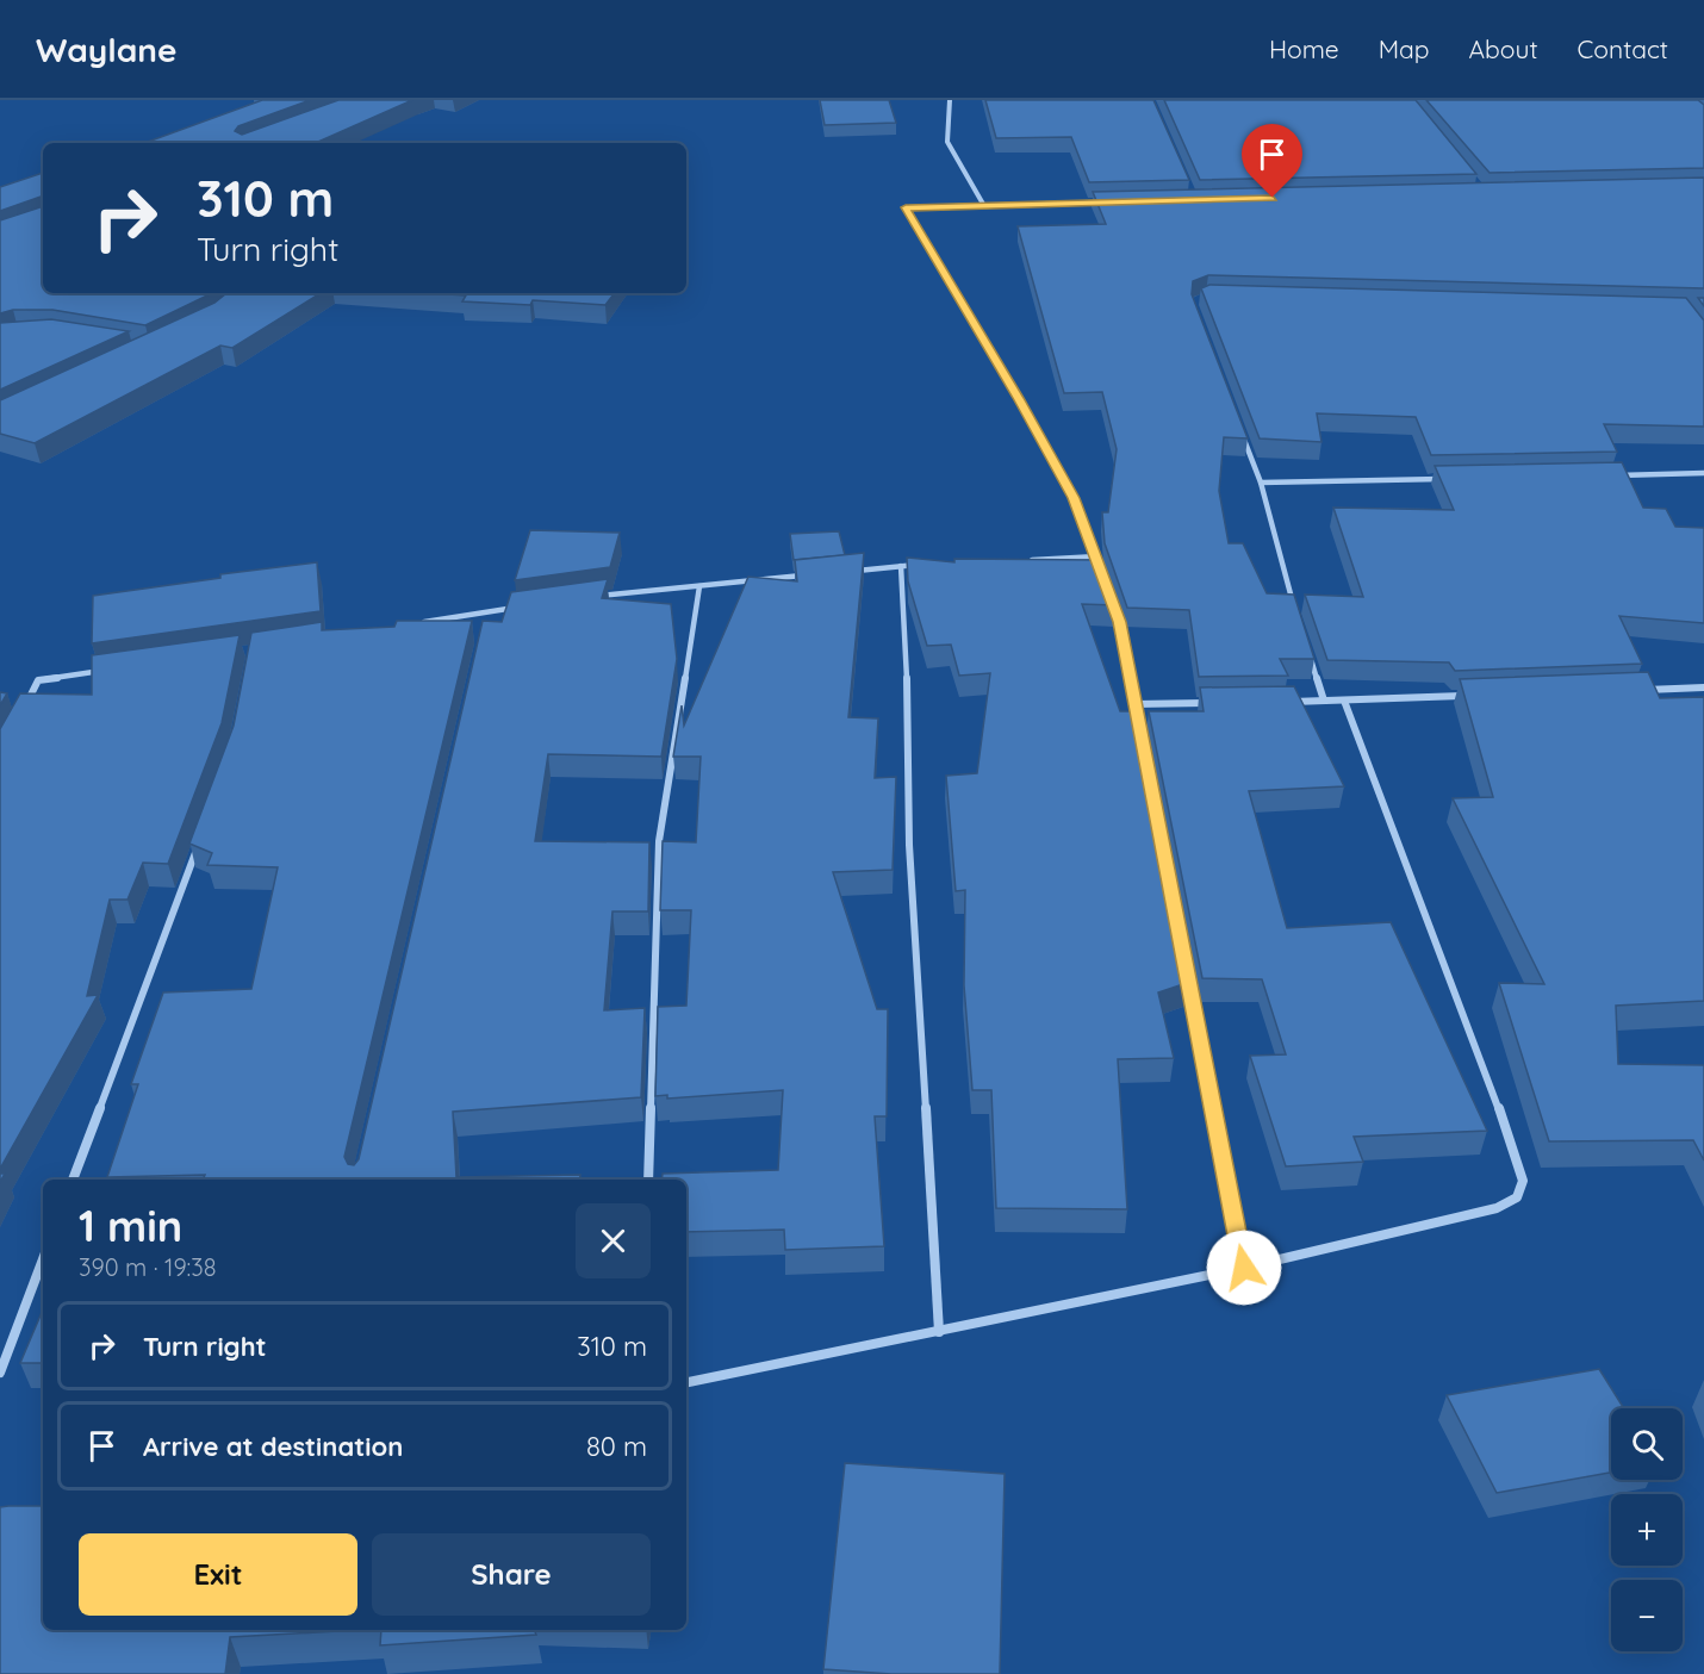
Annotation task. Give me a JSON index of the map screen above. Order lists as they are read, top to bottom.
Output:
{
  "page": {
    "header": "Waylane",
    "nav": [
      "Home",
      "Map",
      "About",
      "Contact"
    ],
    "turn": ["310 m", "Turn right"],
    "heading": ["1 min", "390 m · 19:38"],
    "list": [
      {
        "name": "Turn right",
        "value": "310 m"
      },
      {
        "name": "Arrive at destination",
        "value": "80 m"
      }
    ],
    "map_buttons": ["+", "−"],
    "buttons": ["Exit", "Share"]
  }
}
